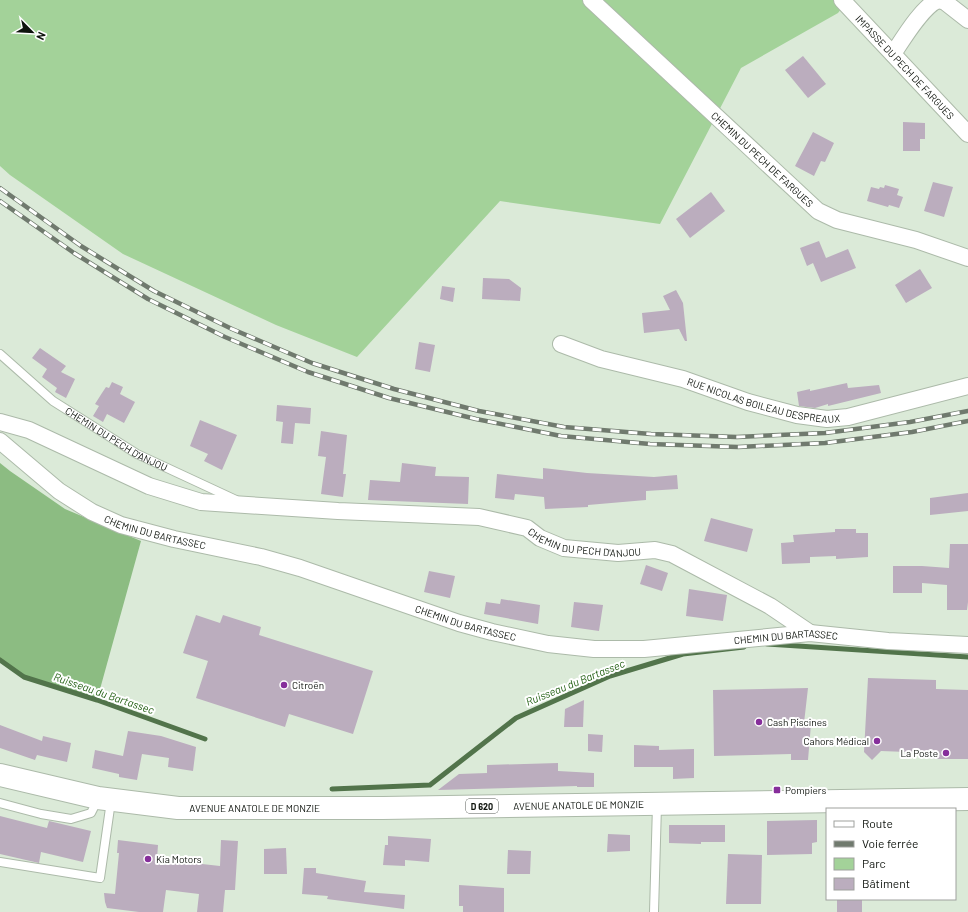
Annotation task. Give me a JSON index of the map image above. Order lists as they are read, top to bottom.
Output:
{
  "streets": {
    "main road": ["AVENUE ANATOLE DE MONZIE", "D 620"],
    "street": [
      "IMPASSE DU PECH DE FARGUES",
      "CHEMIN DU PECH DE FARGUES",
      "RUE NICOLAS BOILEAU DESPREAUX",
      "CHEMIN DU PECH D'ANJOU",
      "CHEMIN DU BARTASSEC"
    ]
  },
  "crossings": [
    ["CHEMIN DU PECH D'ANJOU", "CHEMIN DU BARTASSEC"]
  ],
  "water": ["Ruisseau du Bartassec"],
  "places": {
    "other": [
      "Citroën",
      "Cash Piscines",
      "Cahors Médical",
      "La Poste",
      "Kia Motors"
    ],
    "transit": ["Pompiers"]
  },
  "legend": [
    "Route",
    "Voie ferrée",
    "Parc",
    "Bâtiment"
  ],
  "north": "bottom right"
}
